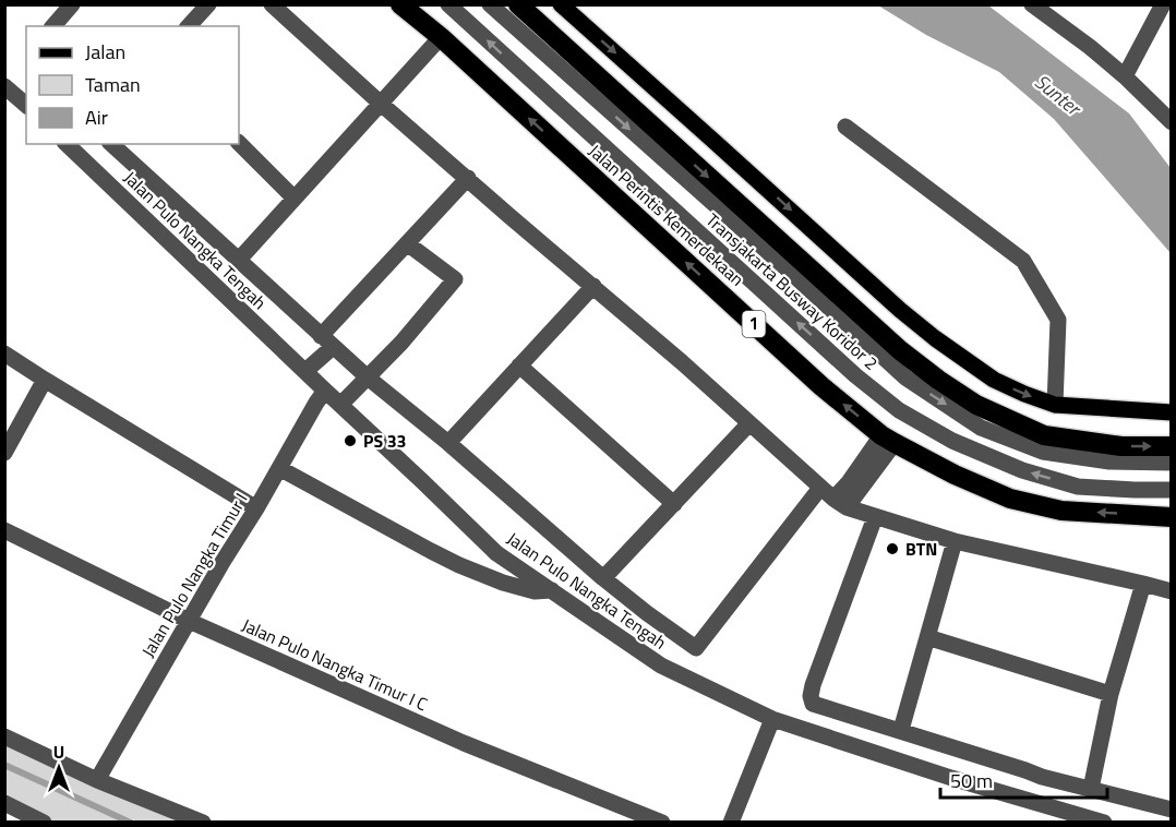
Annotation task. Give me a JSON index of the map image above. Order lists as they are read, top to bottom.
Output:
{
  "streets": {
    "highway": ["Jalan Perintis Kemerdekaan", "1"],
    "street": [
      "Jalan Pulo Nangka Tengah",
      "Transjakarta Busway Koridor 2",
      "Jalan Pulo Nangka Timur I",
      "Jalan Pulo Nangka Timur I C"
    ]
  },
  "crossings": [
    ["Jalan Pulo Nangka Tengah", "Jalan Pulo Nangka Timur I"],
    ["Jalan Pulo Nangka Timur I", "Jalan Pulo Nangka Timur I C"]
  ],
  "water": ["Sunter"],
  "places": ["PS 33", "BTN"],
  "legend": ["Jalan", "Taman", "Air"],
  "scale_bar": "50 m",
  "north": "top"
}
